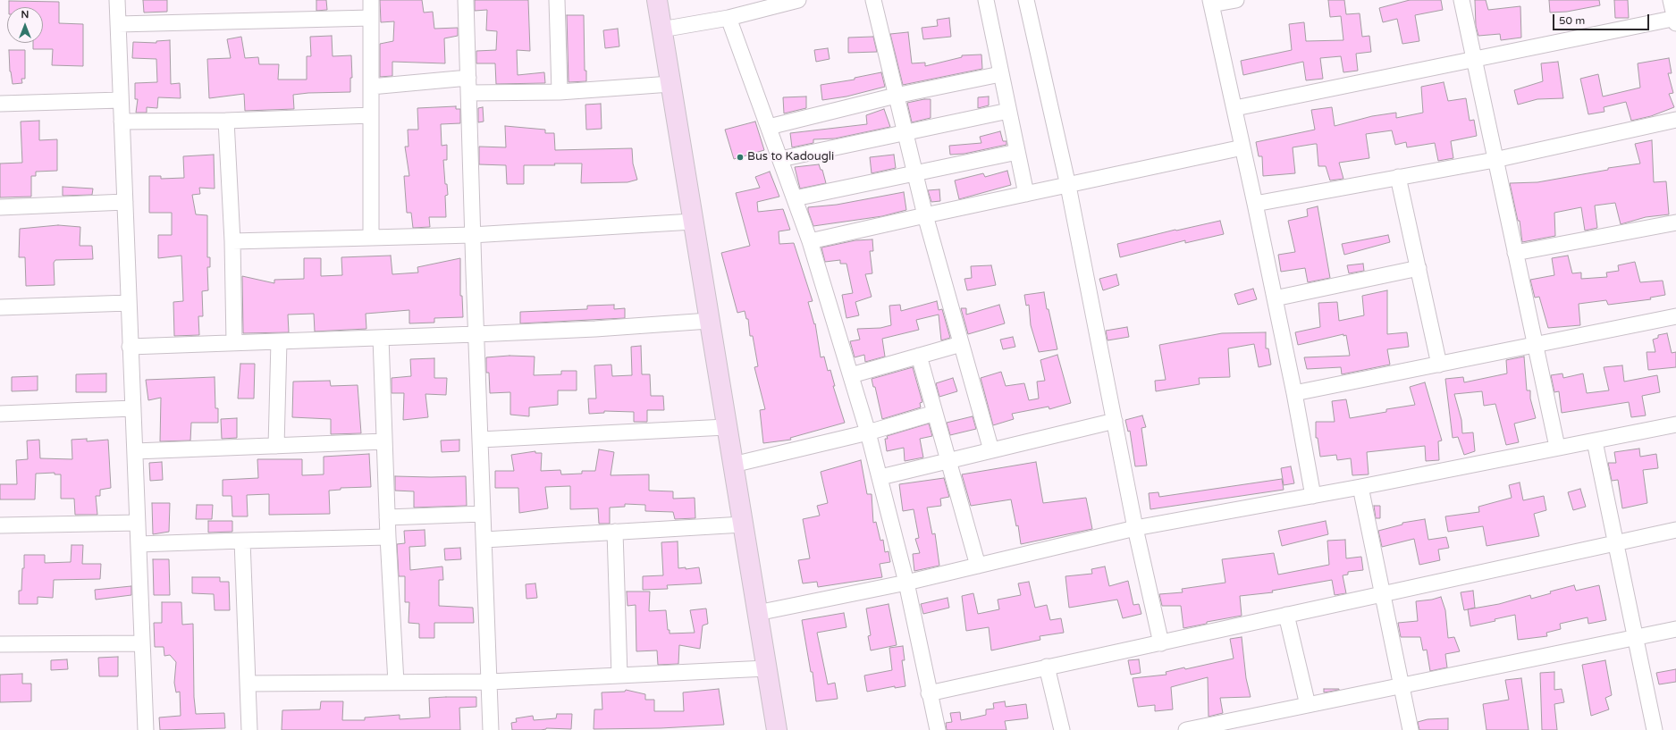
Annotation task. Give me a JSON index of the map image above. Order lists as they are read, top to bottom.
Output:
{
  "places": ["Bus to Kadougli"],
  "scale_bar": "50 m",
  "north": "top"
}
